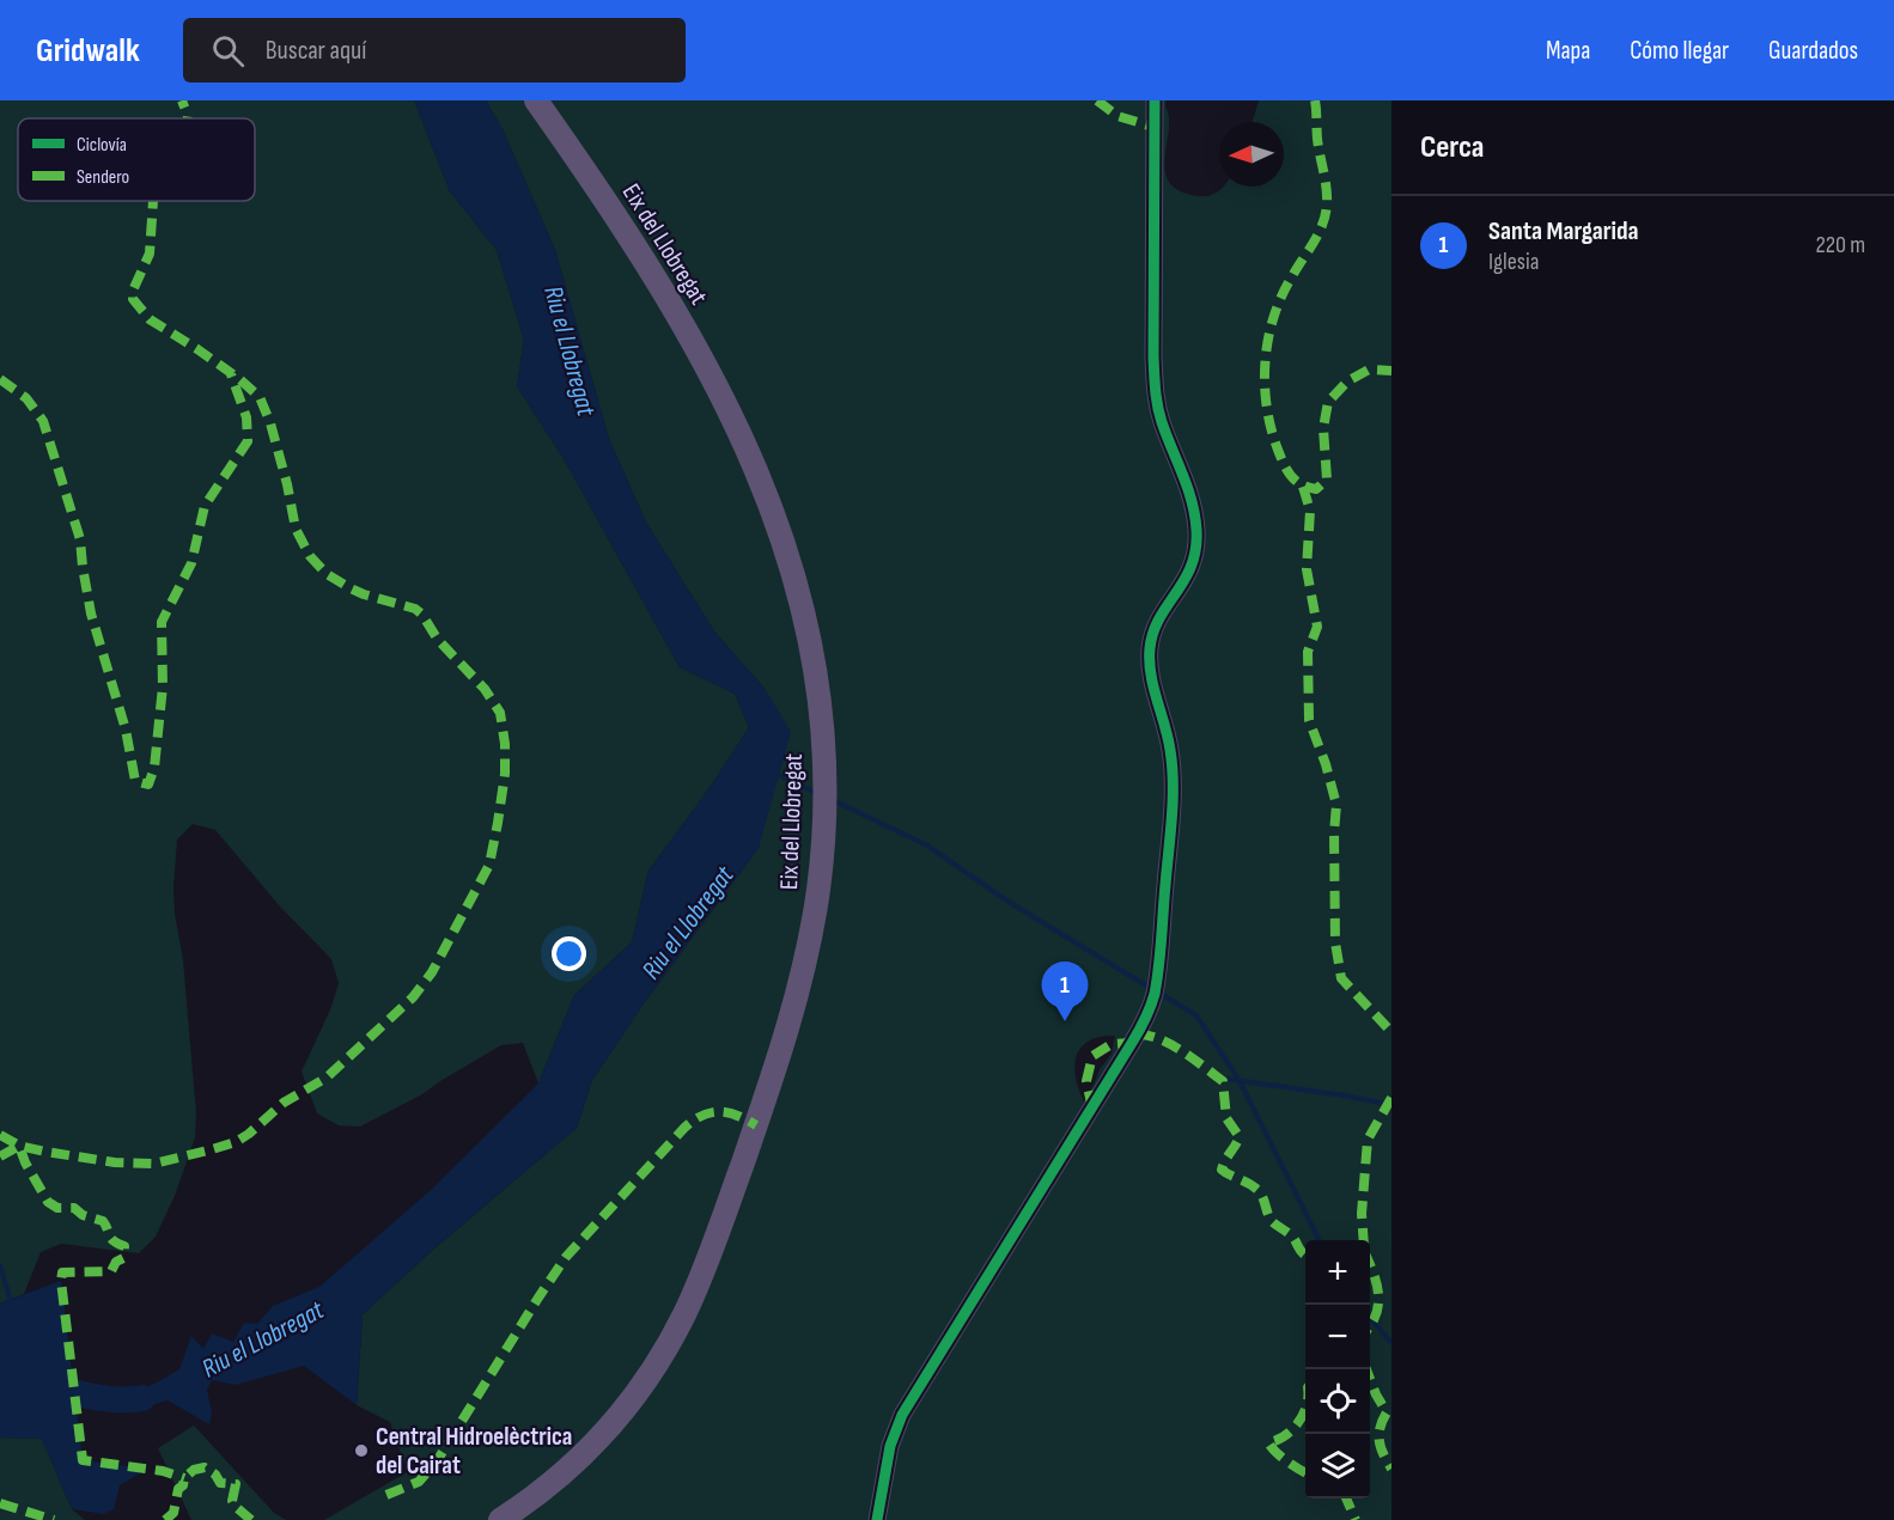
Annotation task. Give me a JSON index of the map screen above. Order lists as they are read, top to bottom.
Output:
{
  "streets": {
    "main road": ["Eix del Llobregat"]
  },
  "water": ["Riu el Llobregat"],
  "places": ["Central Hidroelèctrica del Cairat"],
  "legend": ["Ciclovía", "Sendero"],
  "north": "left",
  "page": {
    "header": "Gridwalk",
    "search": "Buscar aquí",
    "nav": ["Mapa", "Cómo llegar", "Guardados"],
    "heading": "Cerca",
    "list": [
      {
        "mark": "1",
        "name": "Santa Margarida",
        "note": "Iglesia",
        "value": "220 m"
      }
    ],
    "pins": "1",
    "map_buttons": ["+", "−"]
  }
}
